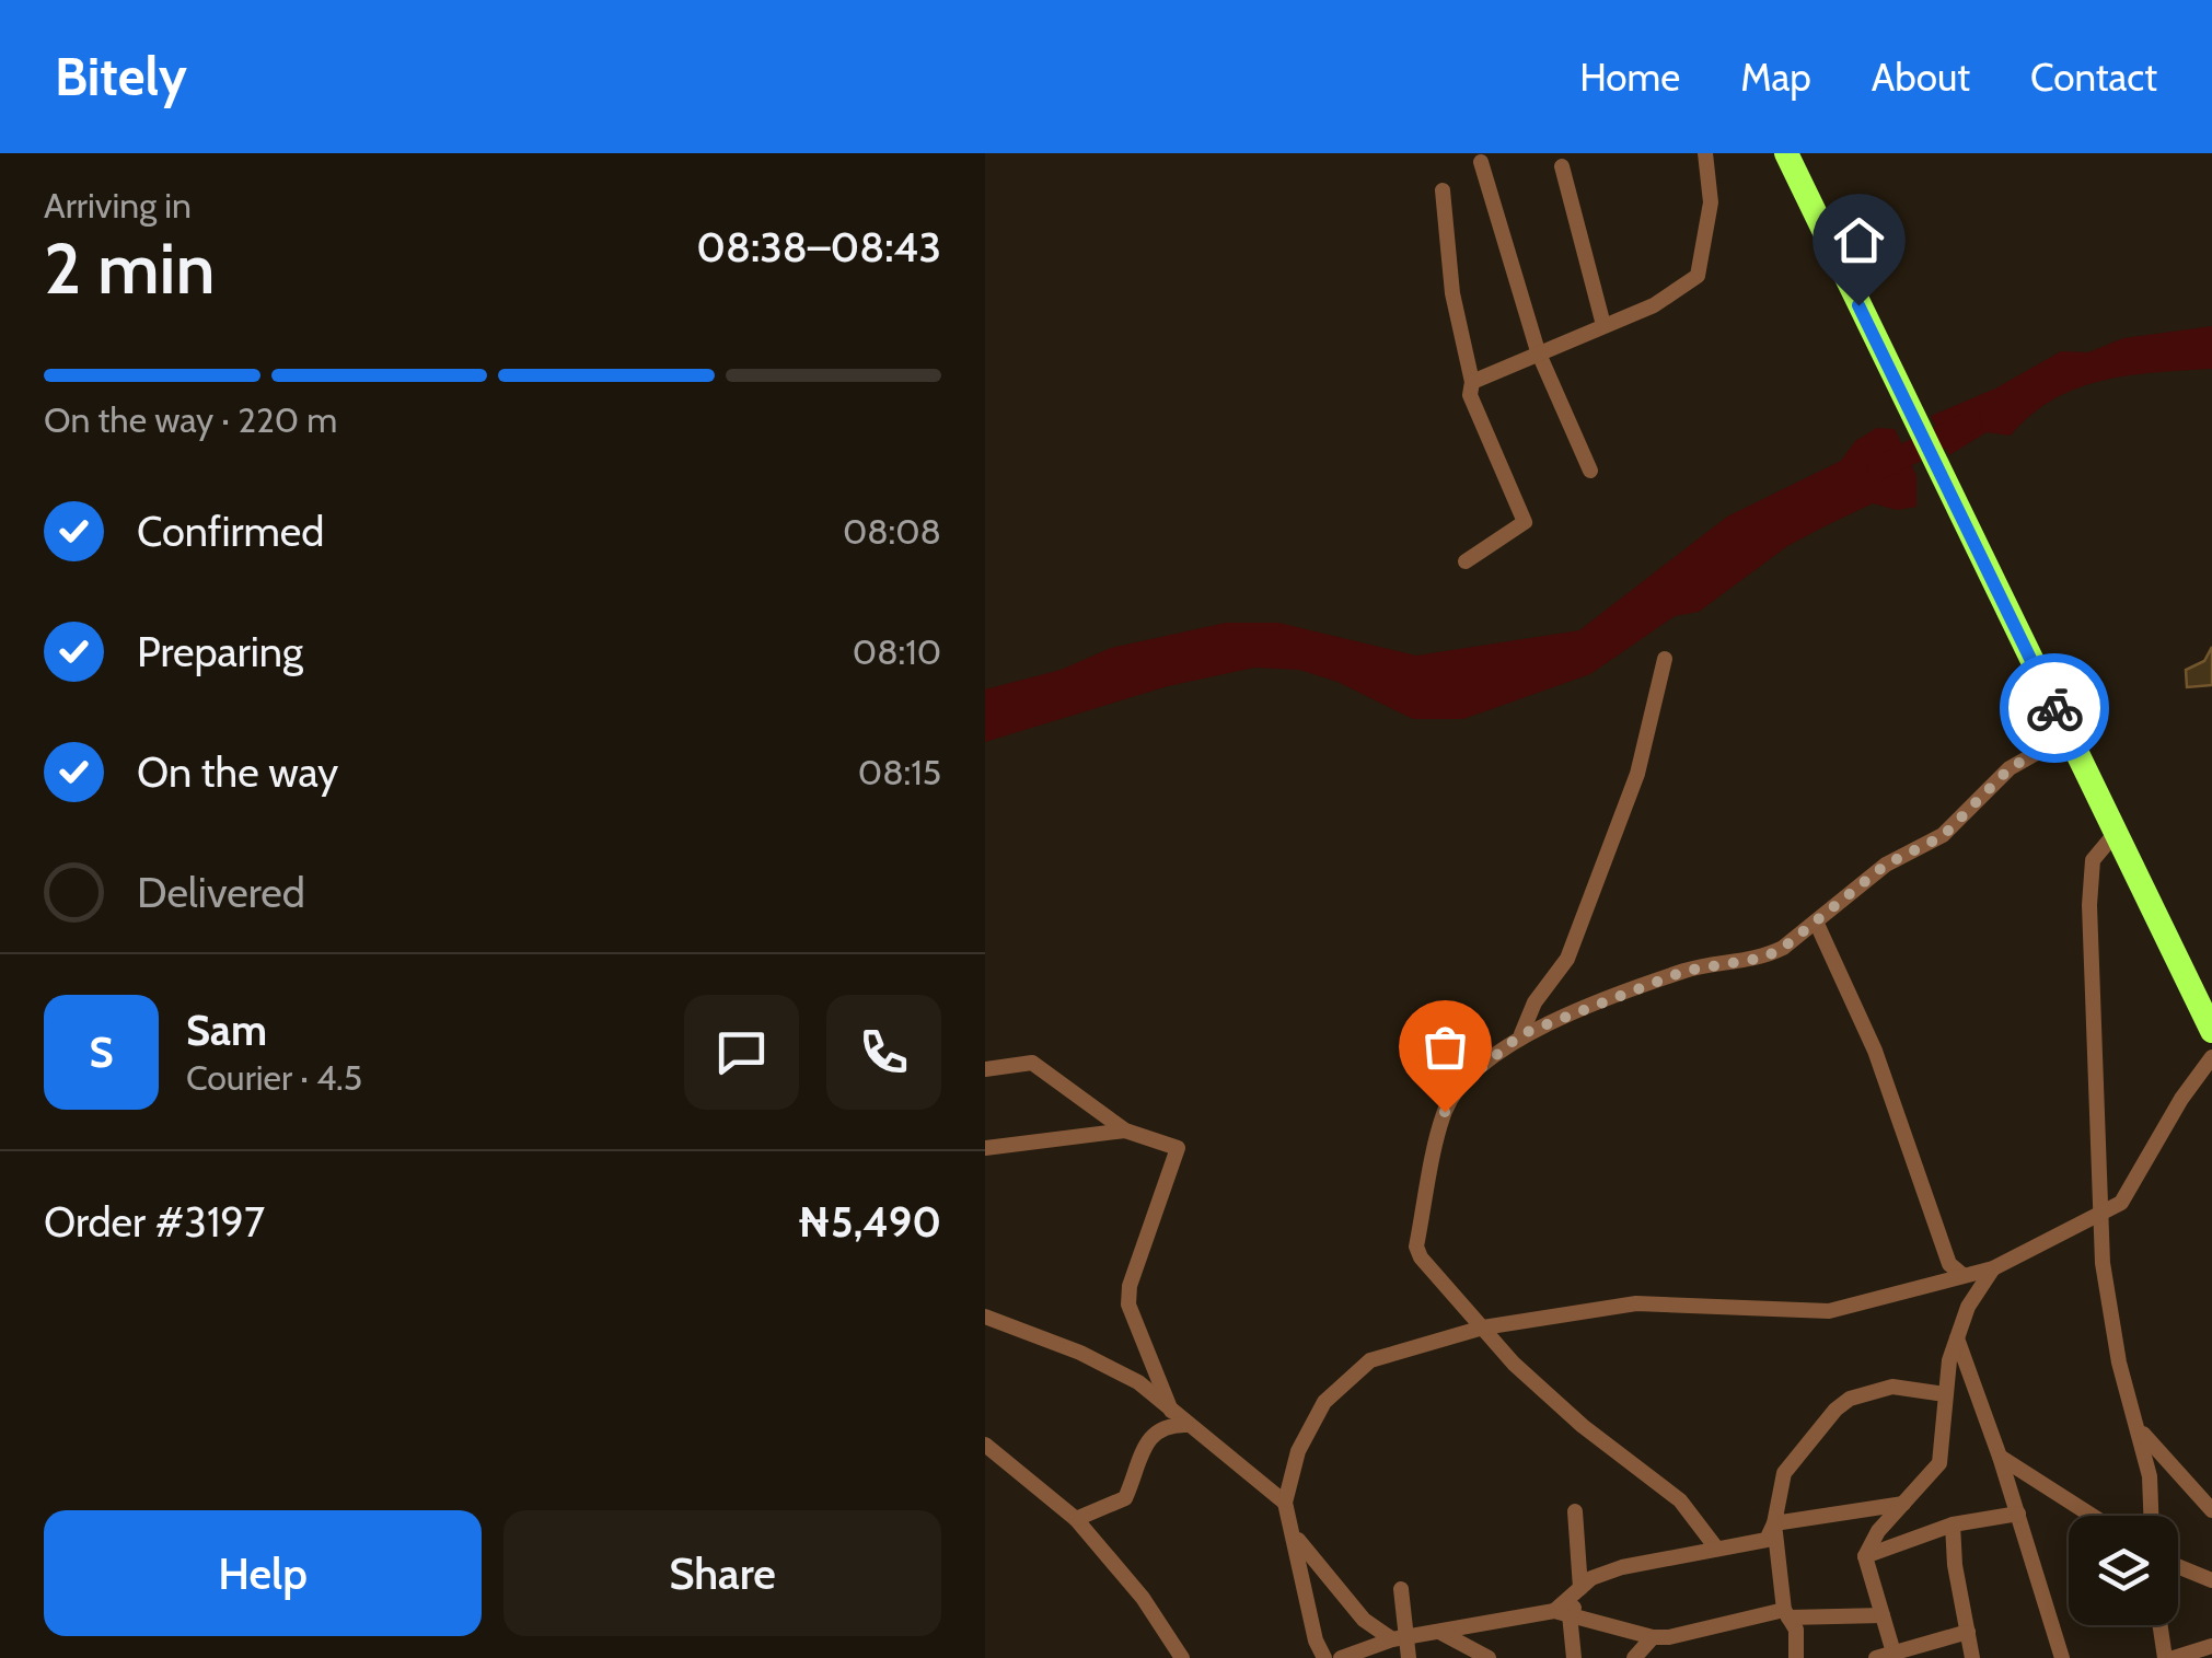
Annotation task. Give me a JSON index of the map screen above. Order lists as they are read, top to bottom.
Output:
{
  "page": {
    "header": "Bitely",
    "nav": [
      "Home",
      "Map",
      "About",
      "Contact"
    ],
    "heading": ["2 min", "Arriving in", "08:38–08:43"],
    "panel": [
      "Sam",
      "Courier · 4.5",
      "Order #3197",
      "₦5,490"
    ],
    "bar": "On the way · 220 m",
    "list": [
      ["Confirmed", "08:08"],
      ["Preparing", "08:10"],
      ["On the way", "08:15"],
      "Delivered"
    ],
    "round": "S",
    "buttons": ["Help", "Share"]
  }
}
